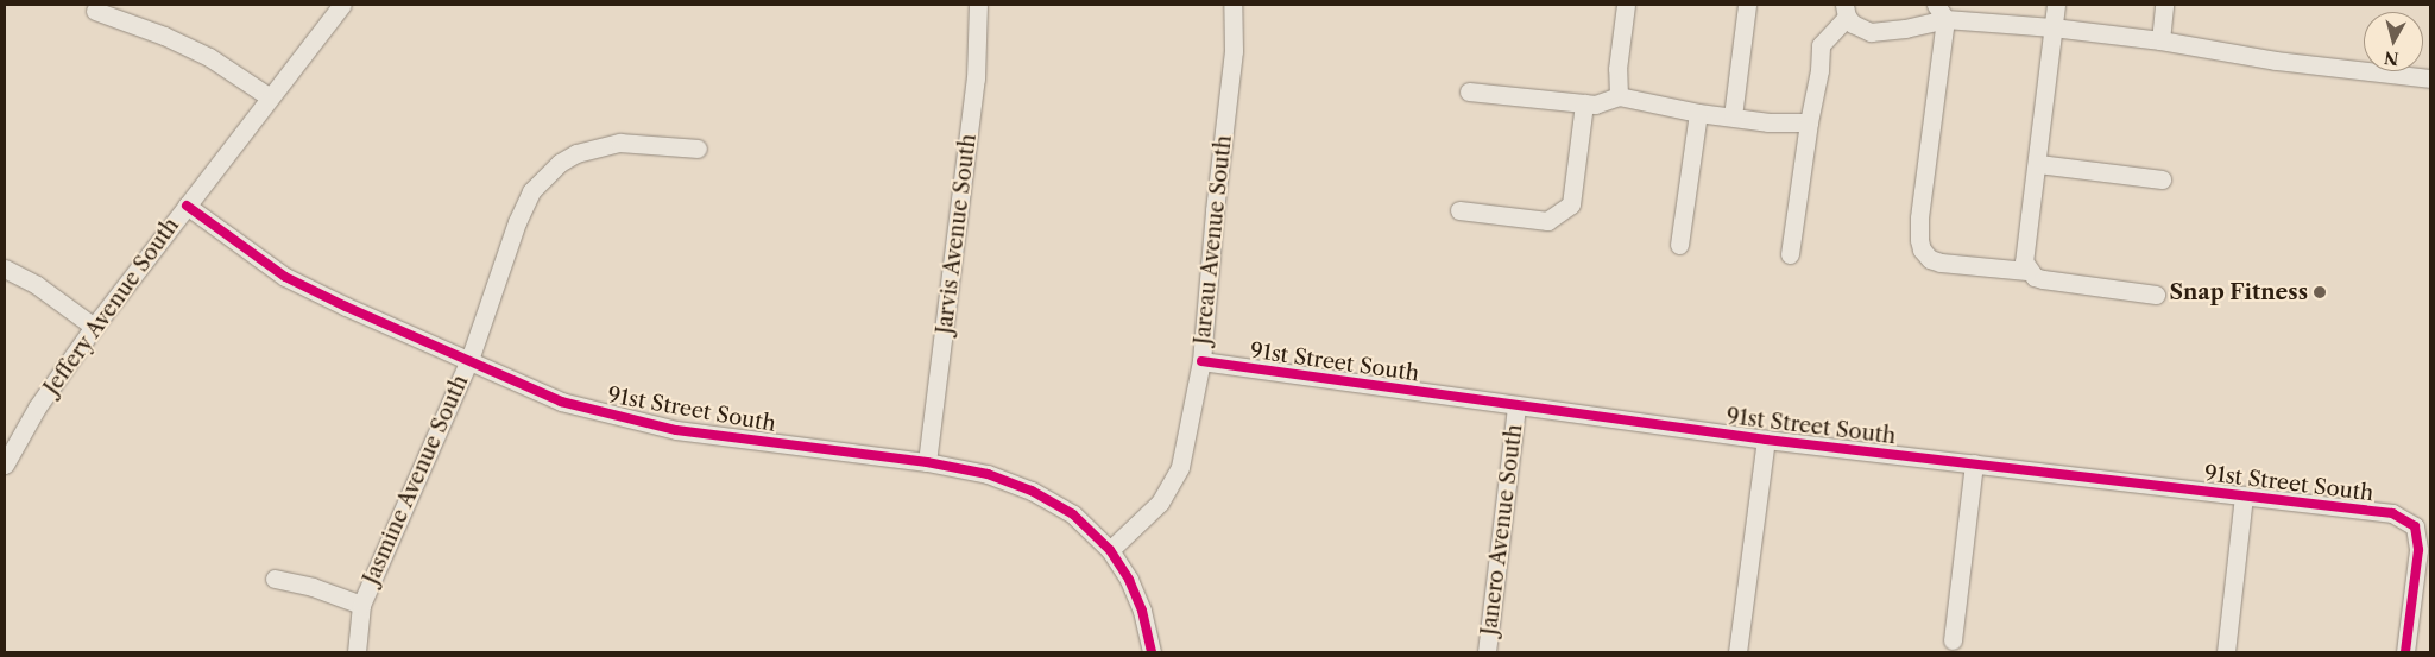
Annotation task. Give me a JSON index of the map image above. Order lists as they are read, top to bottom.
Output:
{
  "streets": {
    "street": [
      "Jarvis Avenue South",
      "Jareau Avenue South",
      "Jeffery Avenue South",
      "91st Street South",
      "Jasmine Avenue South",
      "Janero Avenue South"
    ]
  },
  "crossings": [
    ["Jarvis Avenue South", "91st Street South"],
    ["Jareau Avenue South", "91st Street South"],
    ["Jeffery Avenue South", "91st Street South"],
    ["91st Street South", "Jasmine Avenue South"],
    ["91st Street South", "Janero Avenue South"]
  ],
  "places": ["Snap Fitness"],
  "north": "bottom"
}
